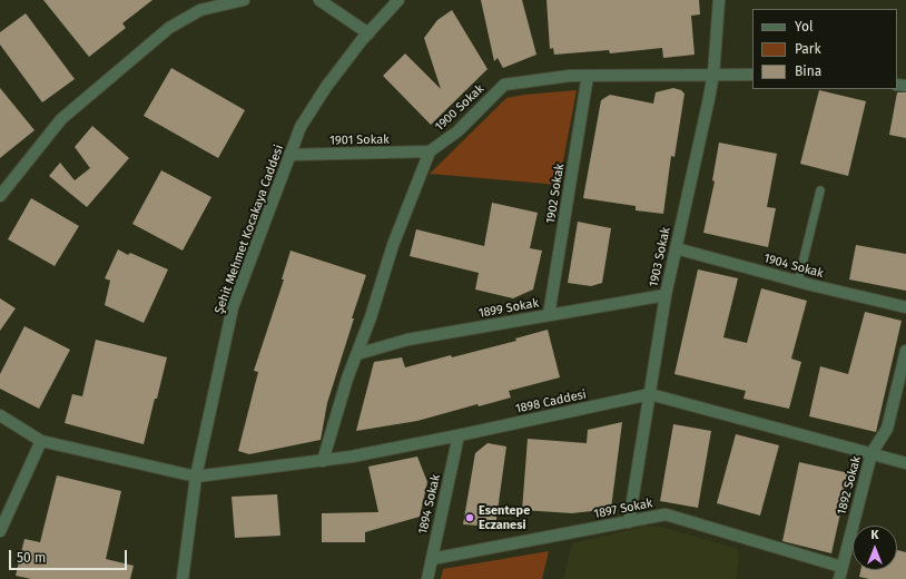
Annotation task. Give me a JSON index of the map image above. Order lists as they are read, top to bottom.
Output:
{
  "streets": {
    "street": [
      "1900 Sokak",
      "1901 Sokak",
      "1902 Sokak",
      "Şehit Mehmet Kocakaya Caddesi",
      "1903 Sokak",
      "1904 Sokak",
      "1899 Sokak",
      "1898 Caddesi",
      "1892 Sokak",
      "1894 Sokak",
      "1897 Sokak"
    ]
  },
  "crossings": [
    ["1900 Sokak", "1901 Sokak"],
    ["1900 Sokak", "1902 Sokak"],
    ["1900 Sokak", "1903 Sokak"],
    ["1901 Sokak", "Şehit Mehmet Kocakaya Caddesi"],
    ["1902 Sokak", "1899 Sokak"],
    ["Şehit Mehmet Kocakaya Caddesi", "1898 Caddesi"],
    ["1903 Sokak", "1904 Sokak"],
    ["1903 Sokak", "1899 Sokak"],
    ["1903 Sokak", "1898 Caddesi"],
    ["1903 Sokak", "1897 Sokak"],
    ["1898 Caddesi", "1892 Sokak"],
    ["1898 Caddesi", "1894 Sokak"],
    ["1892 Sokak", "1897 Sokak"],
    ["1894 Sokak", "1897 Sokak"]
  ],
  "places": ["Esentepe Eczanesi"],
  "legend": ["Yol", "Park", "Bina"],
  "scale_bar": "50 m",
  "north": "top"
}
